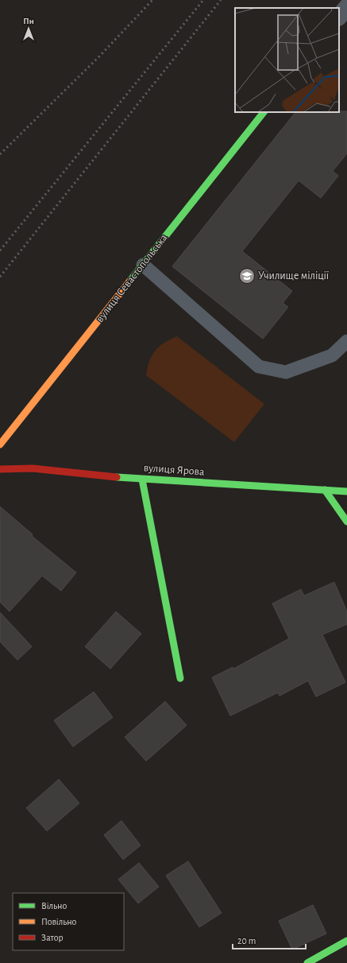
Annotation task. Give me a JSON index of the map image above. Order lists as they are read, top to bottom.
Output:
{
  "streets": {
    "street": ["вулиця Севастопольська", "вулиця Ярова"]
  },
  "places": {
    "school or university": ["Училище міліції"]
  },
  "legend": ["Вільно", "Повільно", "Затор"],
  "scale_bar": "20 m",
  "north": "top"
}
